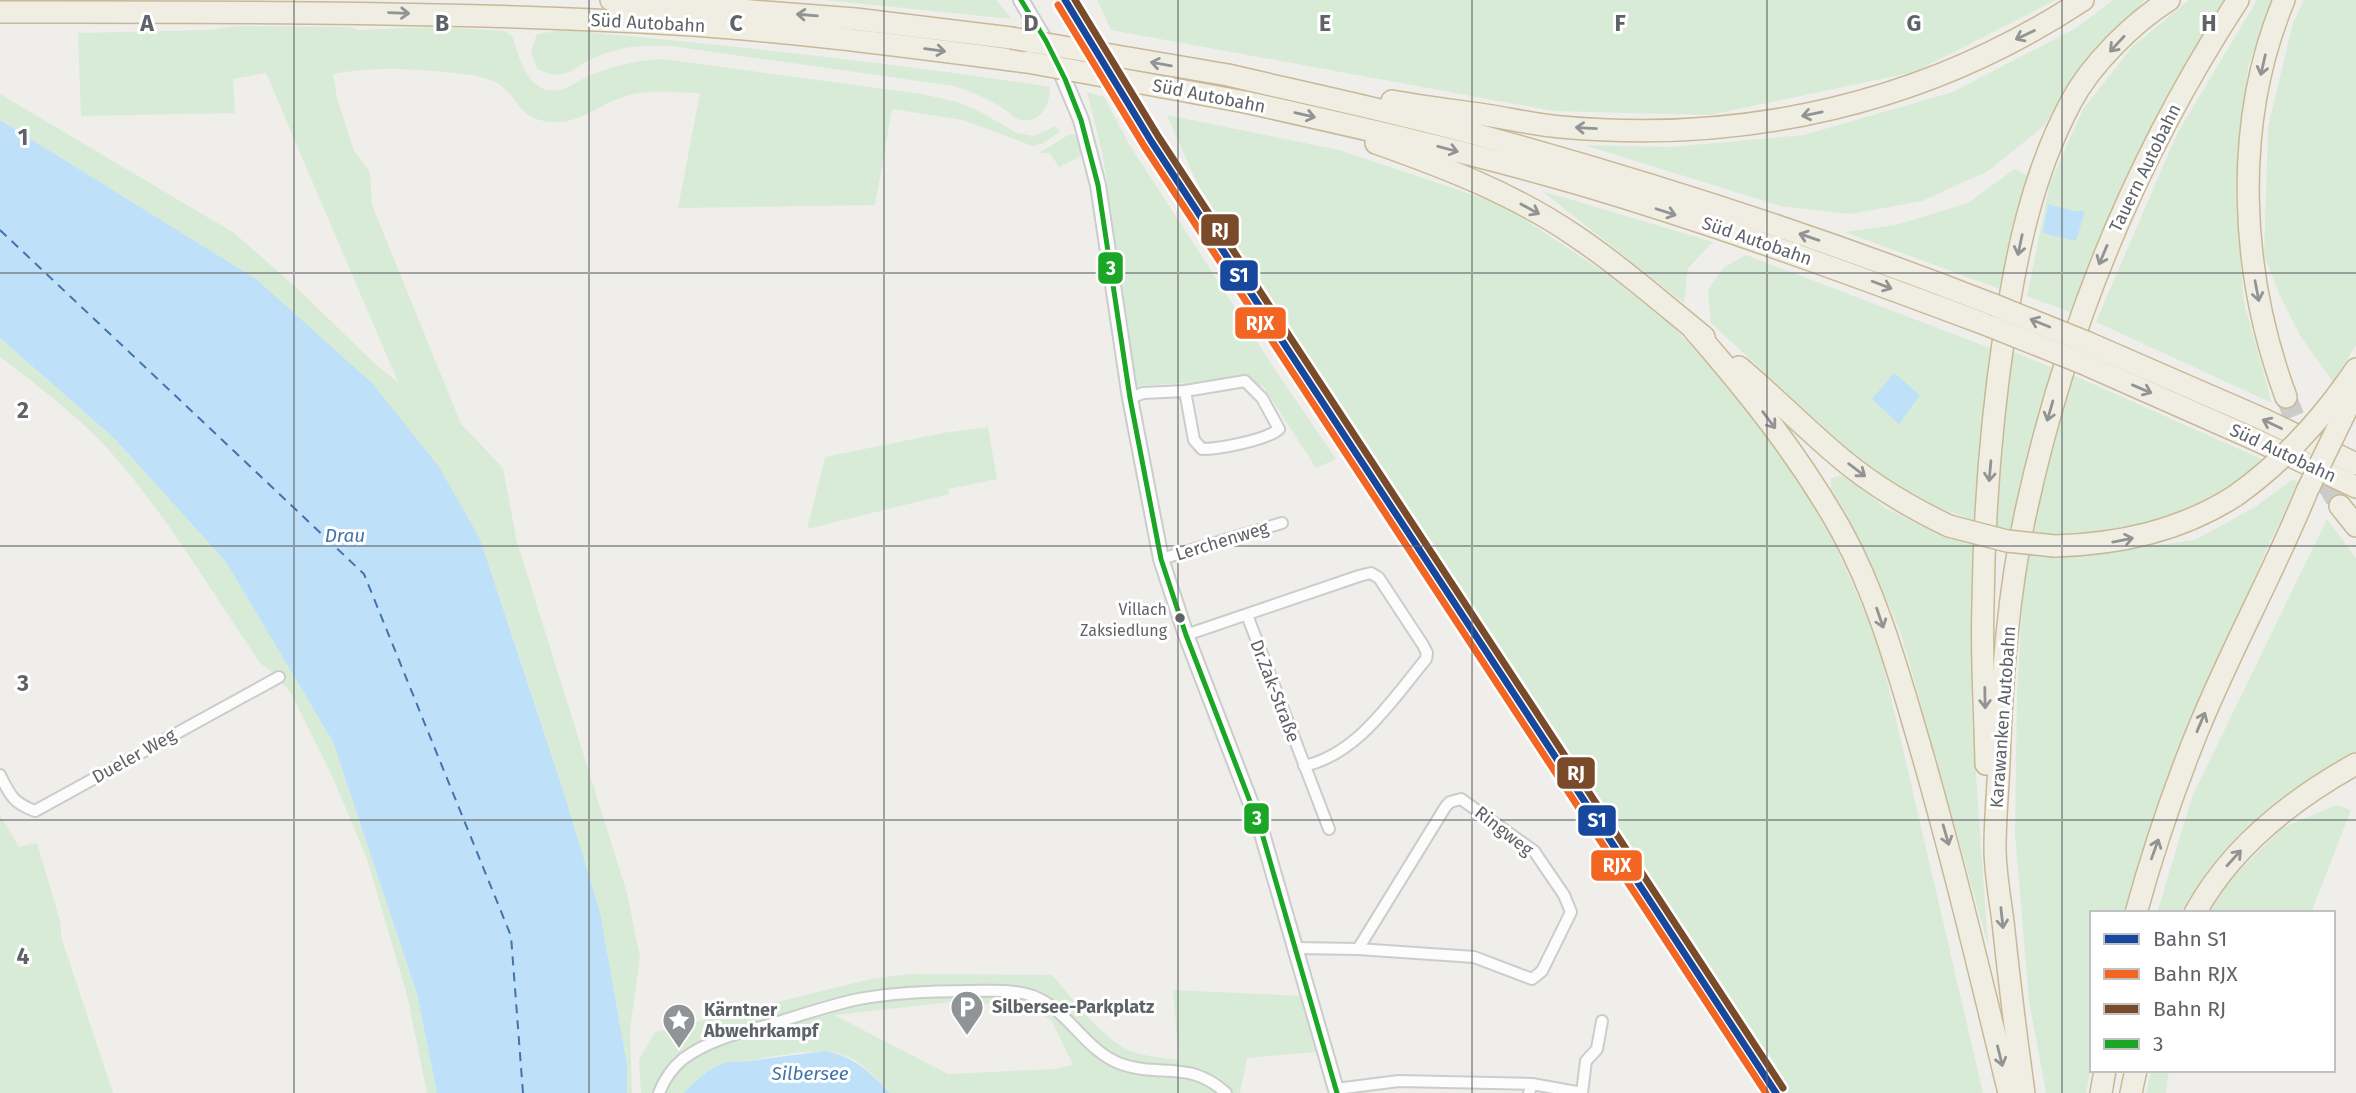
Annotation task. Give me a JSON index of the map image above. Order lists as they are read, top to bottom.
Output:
{
  "streets": {
    "highway": ["Süd Autobahn", "Tauern Autobahn", "Karawanken Autobahn"],
    "street": [
      "Lerchenweg",
      "Dr.Zak-Straße",
      "Dueler Weg",
      "Ringweg"
    ]
  },
  "crossings": [
    ["Süd Autobahn", "Tauern Autobahn"],
    ["Süd Autobahn", "Karawanken Autobahn"],
    ["Tauern Autobahn", "Karawanken Autobahn"]
  ],
  "water": ["Drau", "Silbersee"],
  "places": {
    "other": ["Villach Zaksiedlung"],
    "parking": ["Silbersee-Parkplatz"],
    "place": ["Kärntner Abwehrkampf"]
  },
  "lines": [
    "rail line S1",
    "rail line RJ",
    "transit line 3",
    "rail line RJX"
  ],
  "legend": [
    "Bahn S1",
    "Bahn RJX",
    "Bahn RJ",
    "3"
  ],
  "grid": {
    "columns": [
      "A",
      "B",
      "C",
      "D",
      "E",
      "F",
      "G",
      "H"
    ],
    "rows": [
      "1",
      "2",
      "3",
      "4"
    ]
  }
}
